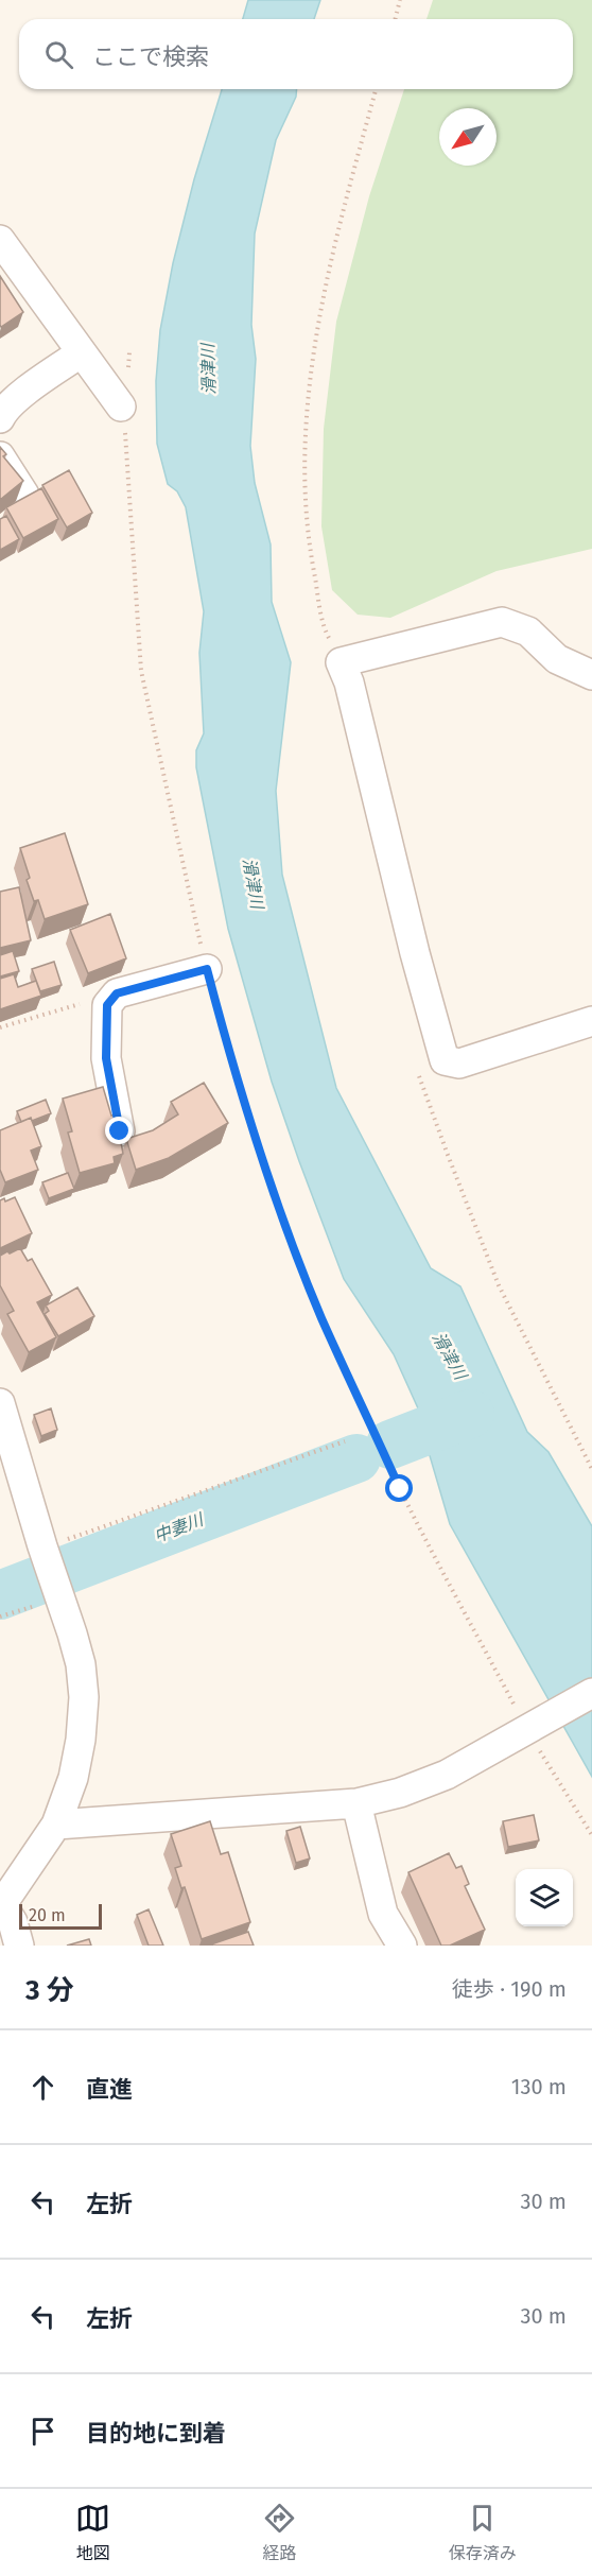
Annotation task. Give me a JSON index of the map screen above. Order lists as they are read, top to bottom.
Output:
{
  "water": ["滑津川", "中妻川"],
  "scale_bar": "20 m",
  "north": "bottom left",
  "page": {
    "search": "ここで検索",
    "scale": "20 m",
    "heading": ["3 分", "徒歩 · 190 m"],
    "list": [
      ["直進", "130 m"],
      ["左折", "30 m"],
      ["左折", "30 m"],
      "目的地に到着"
    ],
    "nav": ["地図", "経路", "保存済み"]
  }
}
